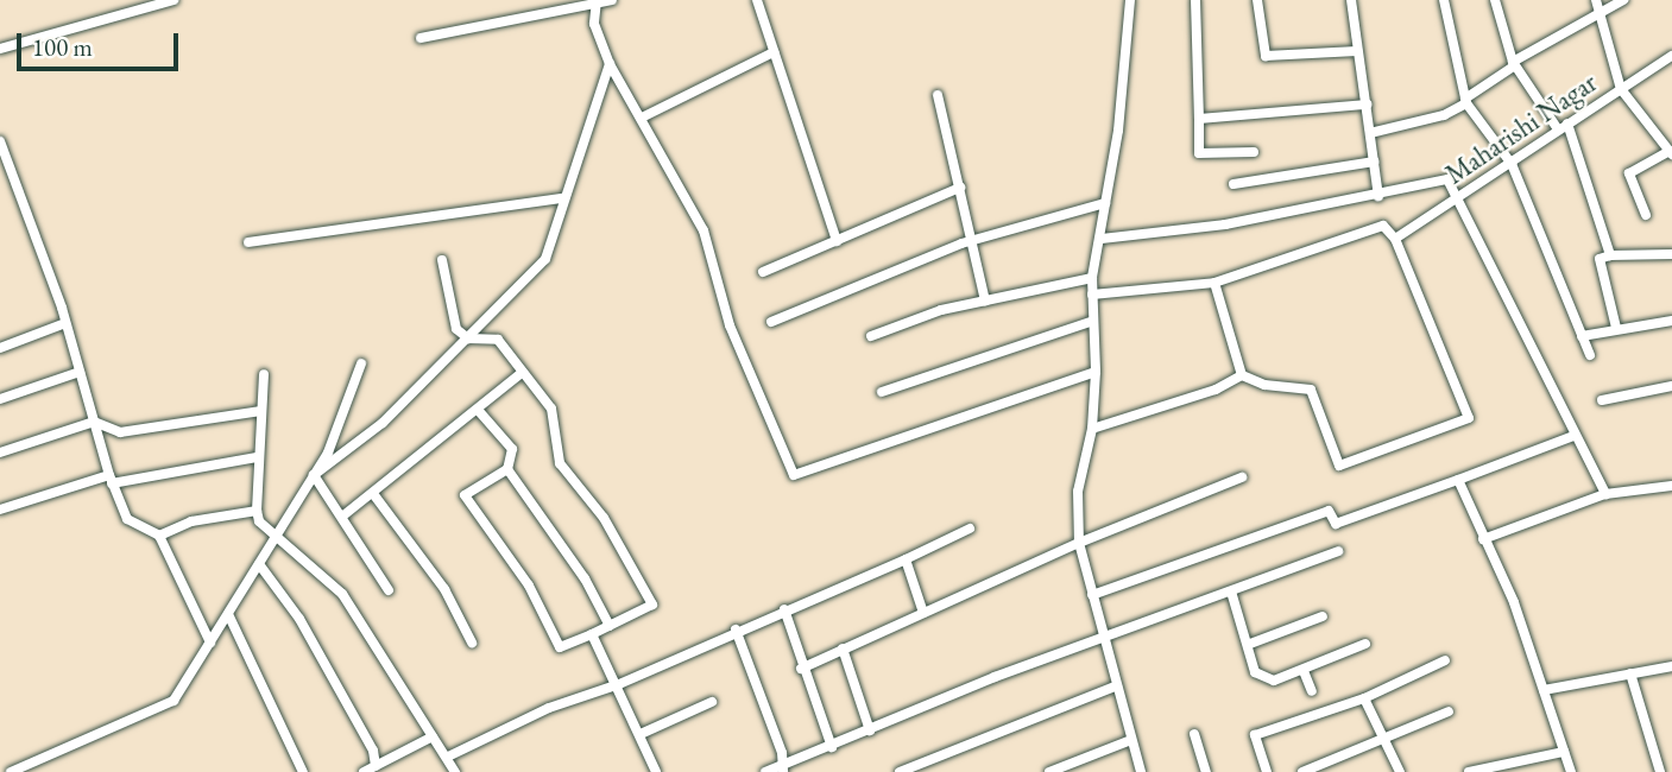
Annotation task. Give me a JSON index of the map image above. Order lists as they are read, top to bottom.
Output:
{
  "streets": {
    "street": ["Maharishi Nagar"]
  },
  "scale_bar": "100 m"
}
